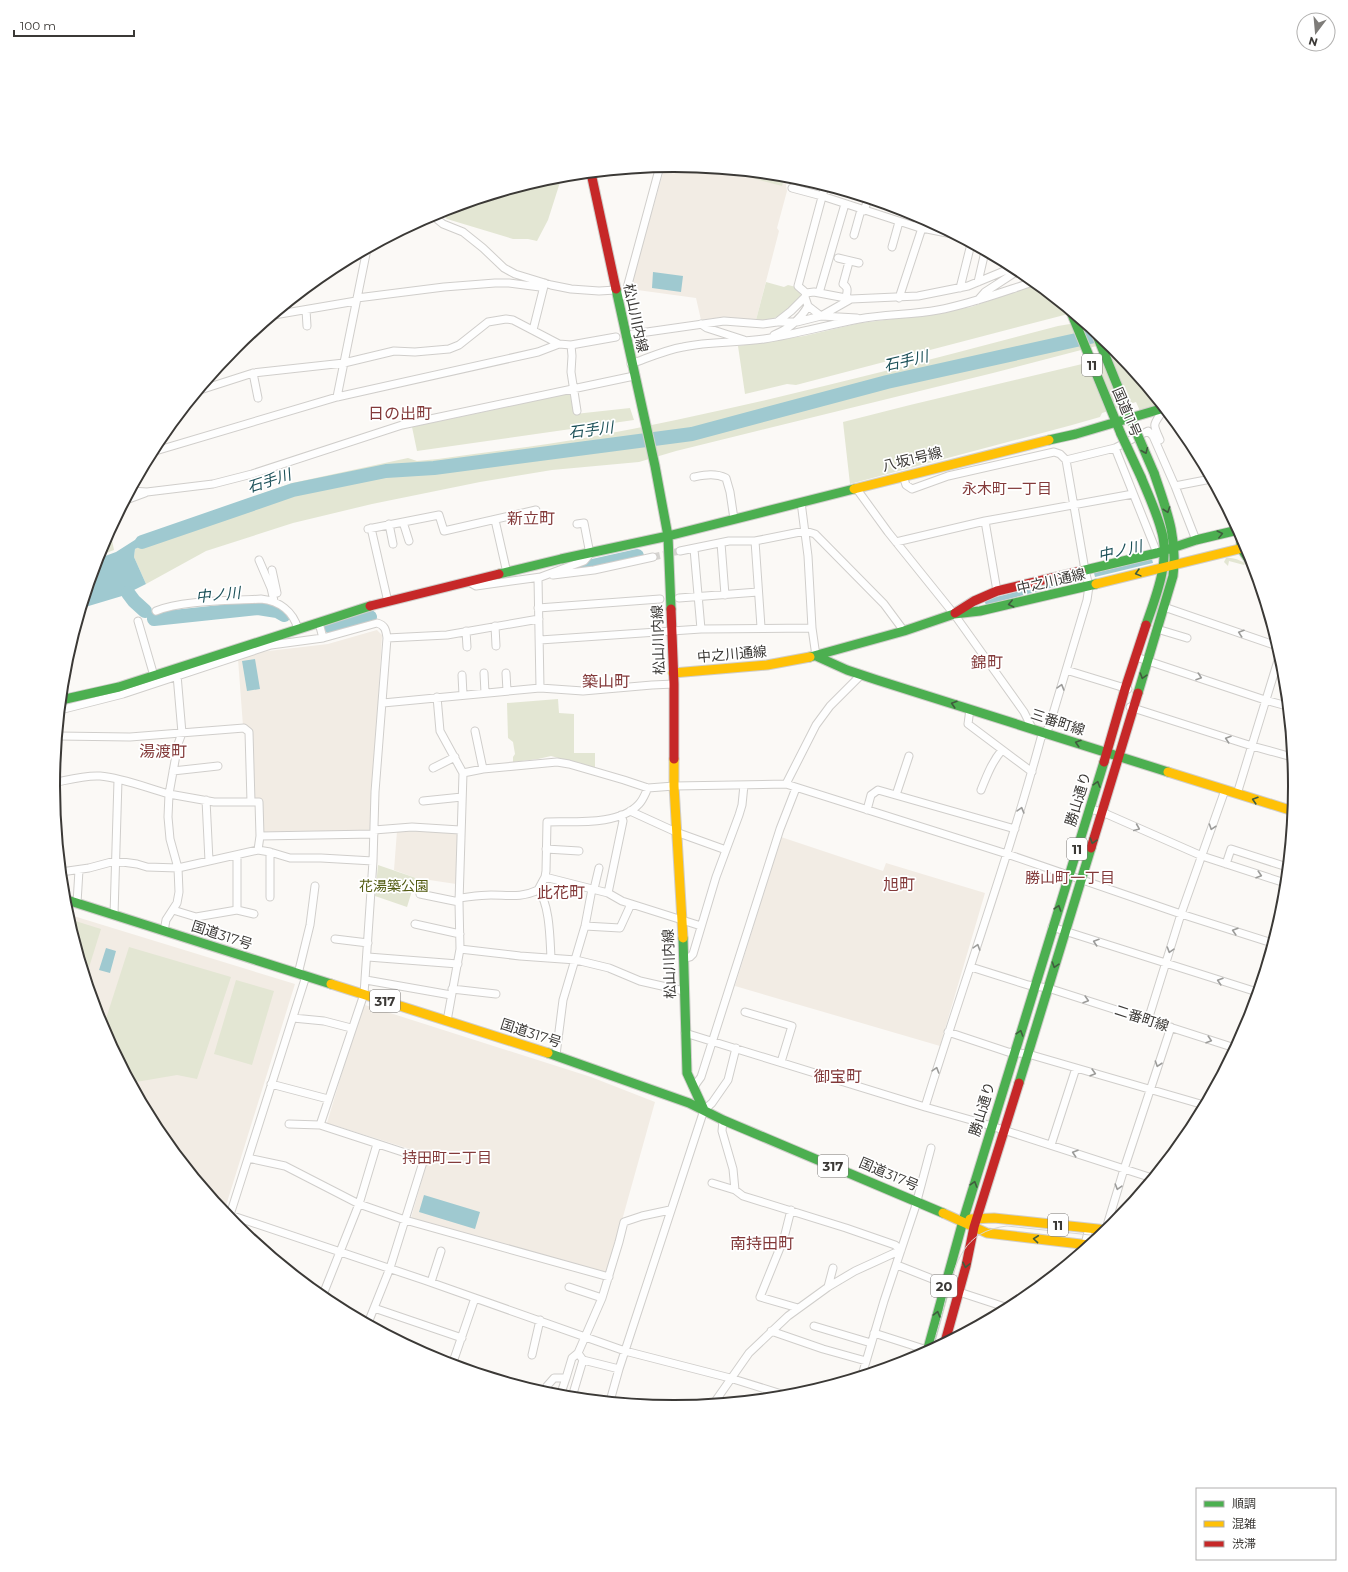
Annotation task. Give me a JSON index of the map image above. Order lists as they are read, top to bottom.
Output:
{
  "streets": {
    "main road": [
      "松山川内線",
      "11",
      "国道11号",
      "八坂1号線",
      "中之川通線",
      "三番町線",
      "勝山通り",
      "国道317号",
      "317",
      "20"
    ],
    "street": ["二番町線"]
  },
  "crossings": [
    ["松山川内線", "八坂1号線"],
    ["松山川内線", "中之川通線"],
    ["松山川内線", "国道317号"],
    ["11", "勝山通り"],
    ["11", "国道317号"],
    ["11", "20"],
    ["国道11号", "八坂1号線"],
    ["国道11号", "勝山通り"],
    ["中之川通線", "三番町線"],
    ["中之川通線", "勝山通り"],
    ["三番町線", "勝山通り"],
    ["勝山通り", "国道317号"],
    ["勝山通り", "二番町線"],
    ["勝山通り", "20"],
    ["国道317号", "20"]
  ],
  "one_way": ["三番町線"],
  "districts": [
    "日の出町",
    "永木町一丁目",
    "新立町",
    "錦町",
    "築山町",
    "湯渡町",
    "勝山町一丁目",
    "旭町",
    "此花町",
    "御宝町",
    "持田町二丁目",
    "南持田町"
  ],
  "water": ["石手川", "中ノ川"],
  "parks": ["花湯築公園"],
  "legend": ["順調", "混雑", "渋滞"],
  "scale_bar": "100 m",
  "north": "bottom"
}
